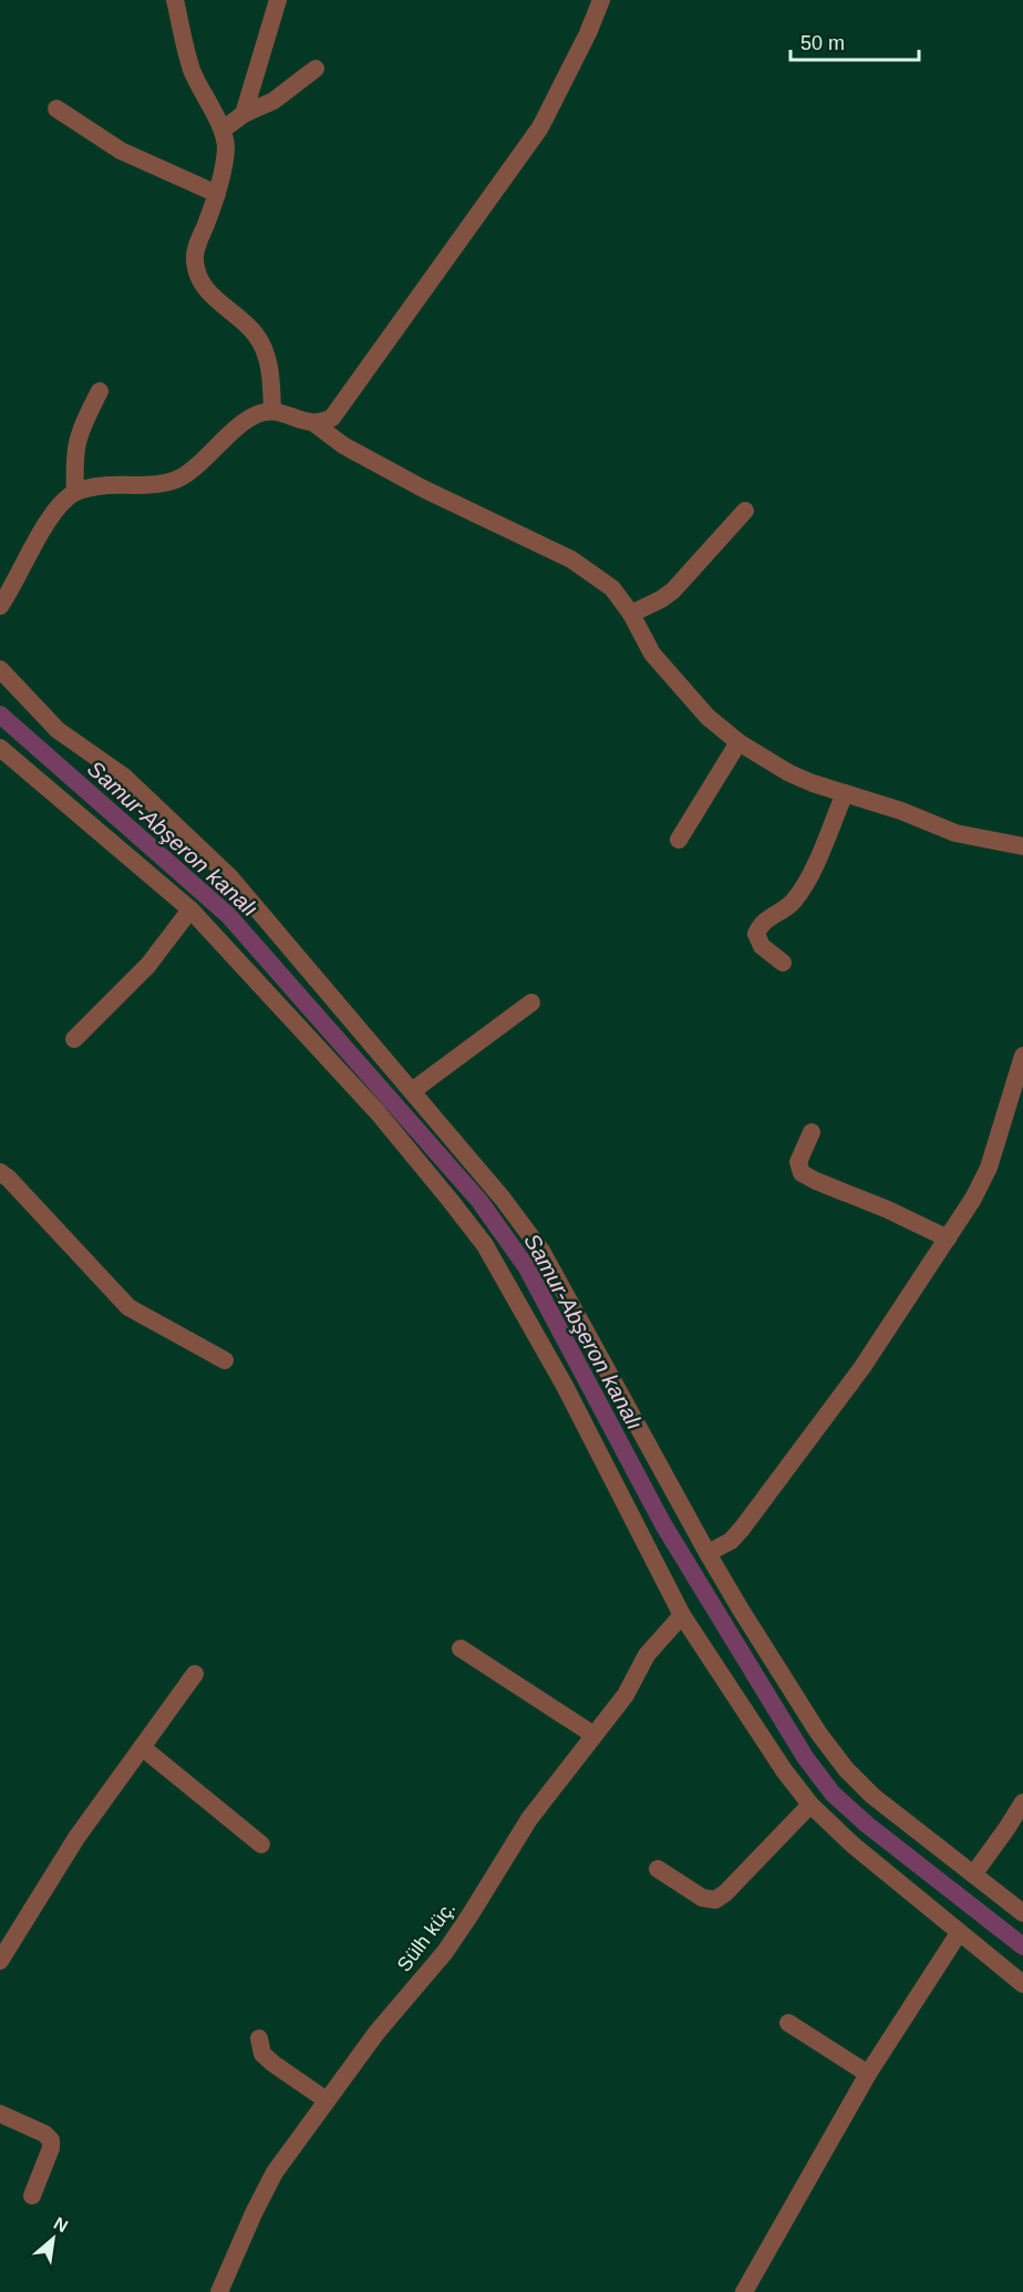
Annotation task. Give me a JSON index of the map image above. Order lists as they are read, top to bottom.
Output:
{
  "streets": {
    "street": ["Sülh küç."]
  },
  "water": ["Samur-Abşeron kanalı"],
  "scale_bar": "50 m",
  "north": "top right"
}
